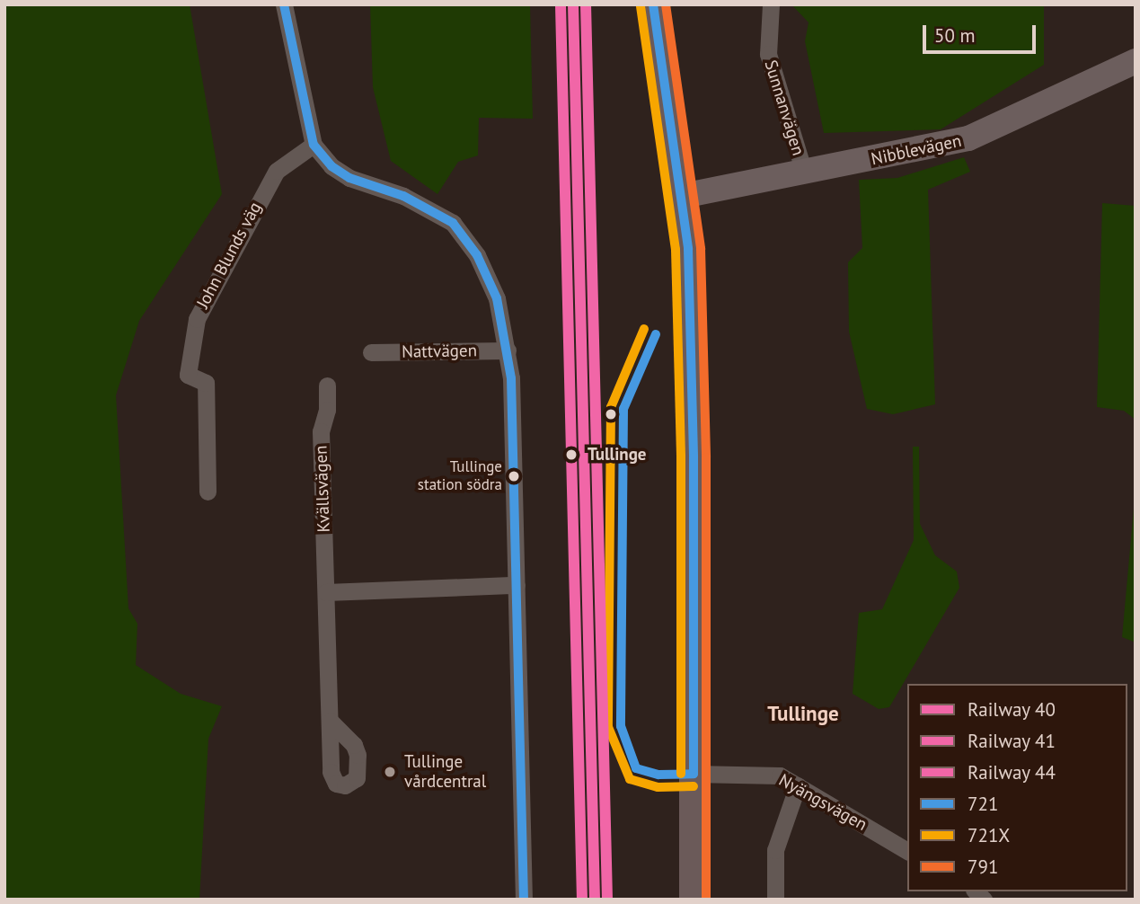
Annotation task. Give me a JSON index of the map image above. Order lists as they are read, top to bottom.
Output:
{
  "streets": {
    "street": [
      "Sunnanvägen",
      "Nibblevägen",
      "John Blunds väg",
      "Nattvägen",
      "Kvällsvägen",
      "Nyängsvägen"
    ]
  },
  "crossings": [
    ["Sunnanvägen", "Nibblevägen"]
  ],
  "districts": ["Tullinge"],
  "places": ["Tullinge", "Tullinge station södra", "Tullinge vårdcentral"],
  "lines": [
    "rail line 40",
    "rail line 44",
    "transit line 721",
    "transit line 791",
    "rail line 41",
    "transit line 721X"
  ],
  "legend": [
    "Railway 40",
    "Railway 41",
    "Railway 44",
    "721",
    "721X",
    "791"
  ],
  "scale_bar": "50 m"
}
